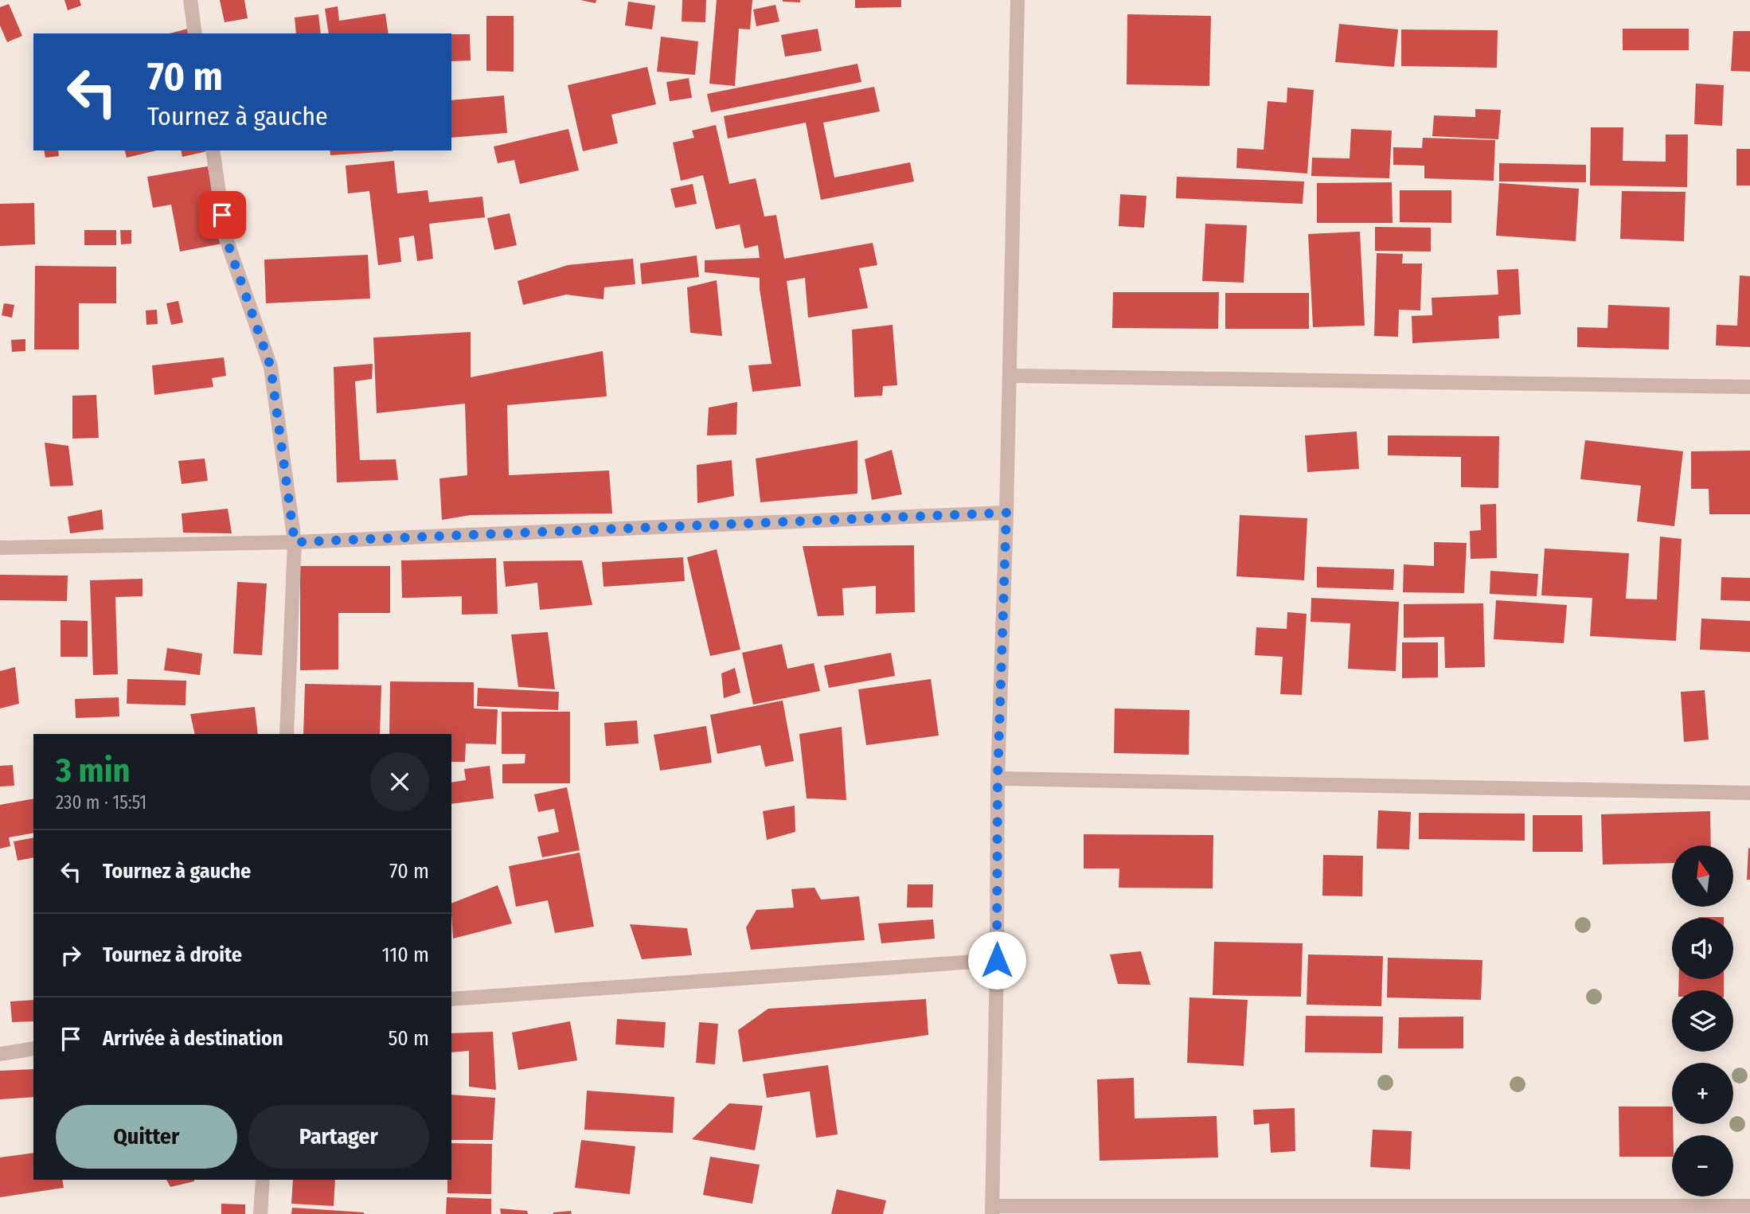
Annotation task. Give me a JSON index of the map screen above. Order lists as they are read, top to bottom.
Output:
{
  "north": "top",
  "page": {
    "turn": ["70 m", "Tournez à gauche"],
    "heading": ["3 min", "230 m · 15:51"],
    "list": [
      {
        "name": "Tournez à gauche",
        "value": "70 m"
      },
      {
        "name": "Tournez à droite",
        "value": "110 m"
      },
      {
        "name": "Arrivée à destination",
        "value": "50 m"
      }
    ],
    "map_buttons": ["+", "−"],
    "buttons": ["Quitter", "Partager"]
  }
}
